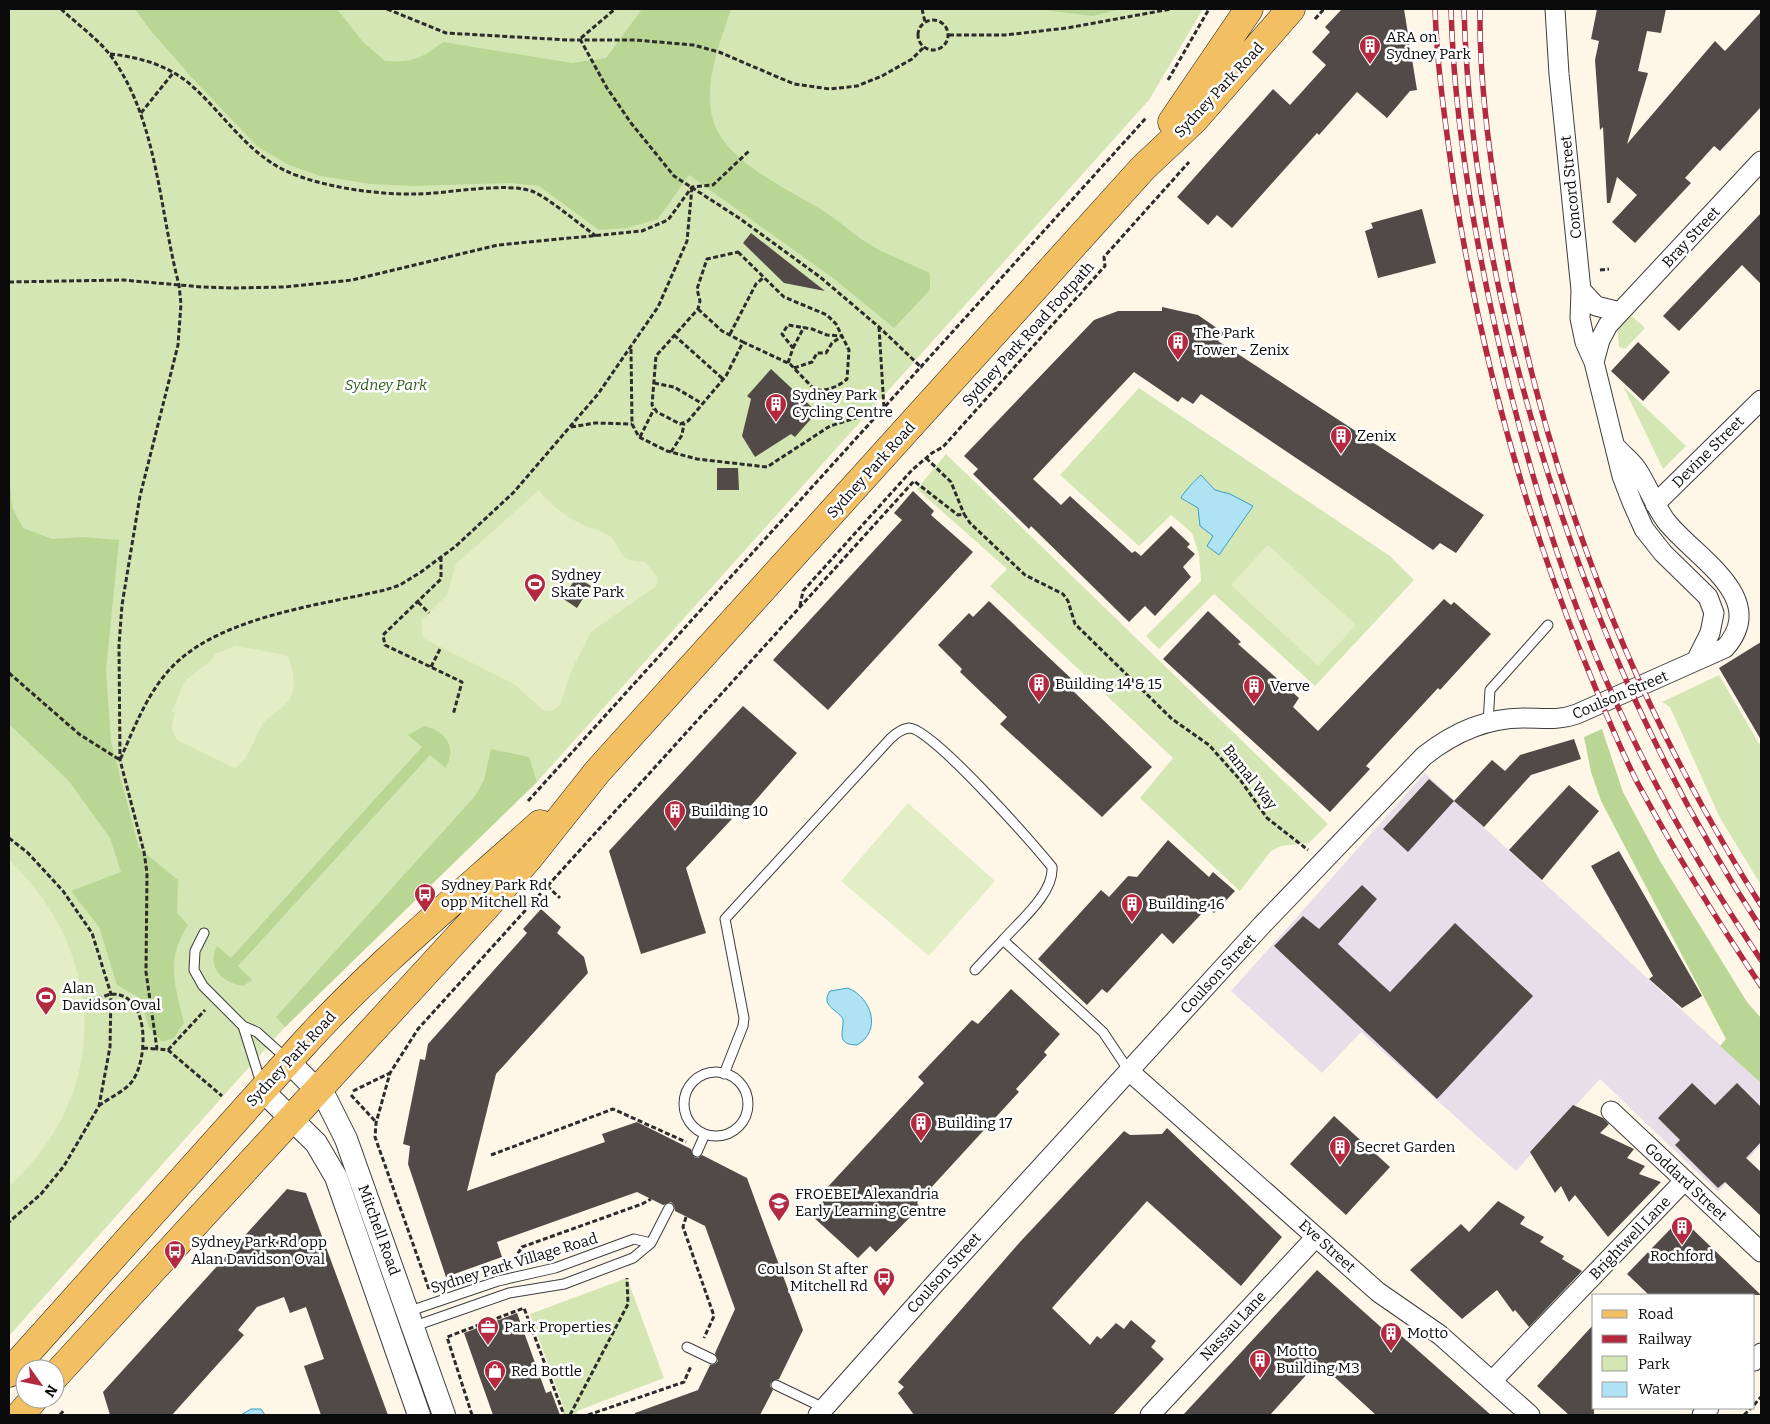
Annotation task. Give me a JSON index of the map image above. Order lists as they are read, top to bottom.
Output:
{
  "streets": {
    "main road": ["Sydney Park Road"],
    "street": [
      "Concord Street",
      "Bray Street",
      "Devine Street",
      "Coulson Street",
      "Goddard Street",
      "Mitchell Road",
      "Brightwell Lane",
      "Eve Street",
      "Nassau Lane"
    ],
    "lane": ["Sydney Park Village Road"],
    "path": ["Sydney Park Road Footpath", "Bamal Way"]
  },
  "crossings": [
    ["Sydney Park Road", "Mitchell Road"],
    ["Concord Street", "Bray Street"],
    ["Concord Street", "Coulson Street"],
    ["Bray Street", "Coulson Street"],
    ["Sydney Park Road Footpath", "Bamal Way"],
    ["Devine Street", "Coulson Street"],
    ["Coulson Street", "Bamal Way"],
    ["Coulson Street", "Eve Street"],
    ["Goddard Street", "Brightwell Lane"],
    ["Mitchell Road", "Sydney Park Village Road"],
    ["Brightwell Lane", "Eve Street"],
    ["Eve Street", "Nassau Lane"]
  ],
  "parks": ["Sydney Park"],
  "places": {
    "building": [
      "ARA on Sydney Park",
      "The Park Tower - Zenix",
      "Sydney Park Cycling Centre",
      "Zenix",
      "Building 14 & 15",
      "Verve",
      "Building 10",
      "Building 16",
      "Building 17",
      "Secret Garden",
      "Rochford",
      "Motto",
      "Motto Building M3"
    ],
    "sports": ["Sydney Skate Park", "Alan Davidson Oval"],
    "bus stop": ["Sydney Park Rd opp Mitchell Rd", "Sydney Park Rd opp Alan Davidson Oval", "Coulson St after Mitchell Rd"],
    "school or university": ["FROEBEL Alexandria Early Learning Centre"],
    "office": ["Park Properties"],
    "shop": ["Red Bottle"]
  },
  "legend": [
    "Road",
    "Railway",
    "Park",
    "Water"
  ],
  "north": "bottom right"
}
